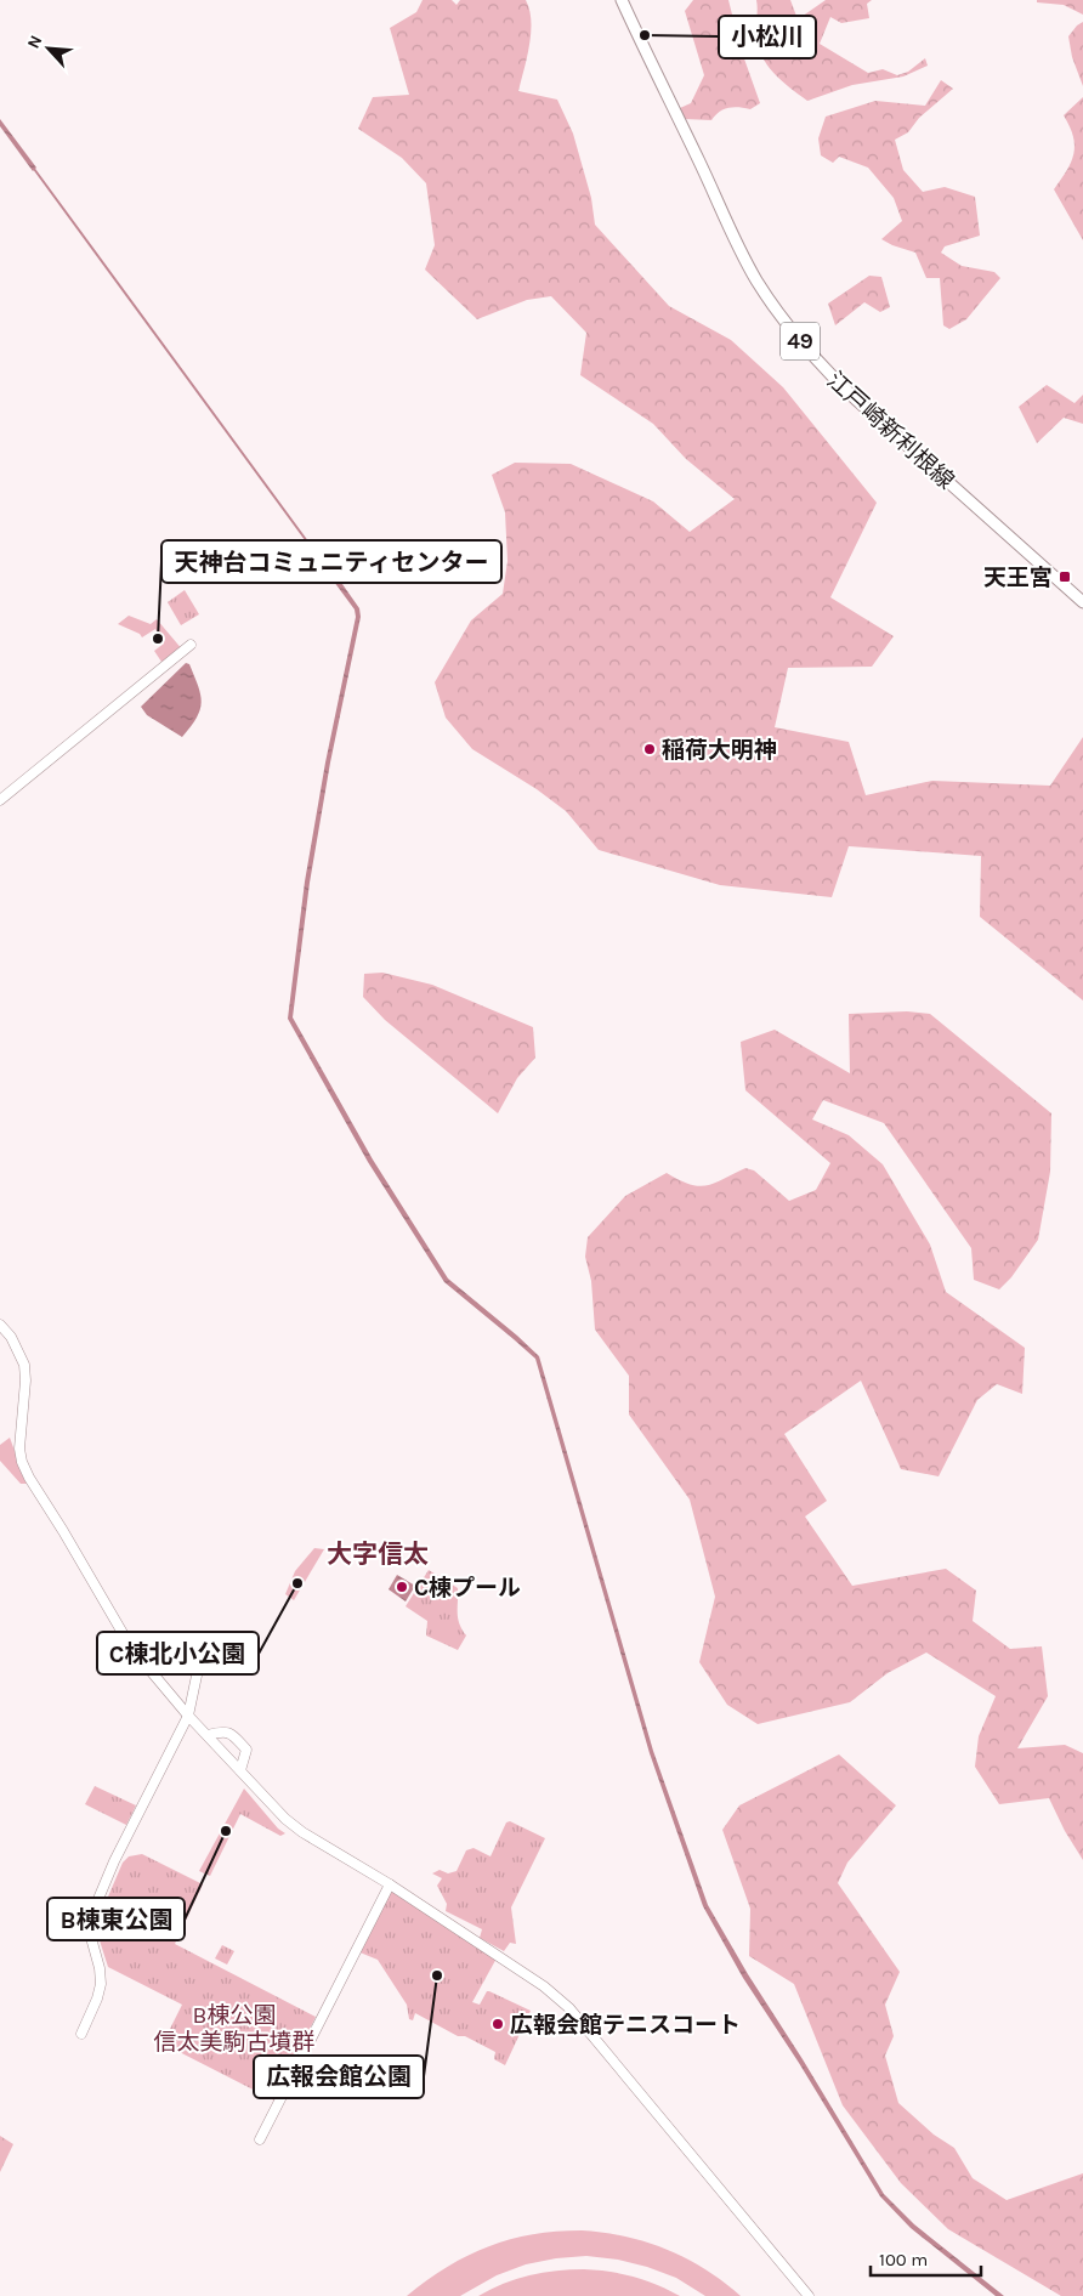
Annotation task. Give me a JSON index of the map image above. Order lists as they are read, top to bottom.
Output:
{
  "streets": {
    "main road": ["49", "江戸崎新利根線"]
  },
  "districts": ["大字信太"],
  "parks": ["B棟公園 信太美駒古墳群"],
  "places": {
    "other": [
      "小松川",
      "天神台コミュニティセンター",
      "稲荷大明神",
      "C棟北小公園",
      "C棟プール",
      "B棟東公園",
      "広報会館公園",
      "広報会館テニスコート"
    ],
    "transit": ["天王宮"]
  },
  "scale_bar": "100 m",
  "north": "top left"
}
